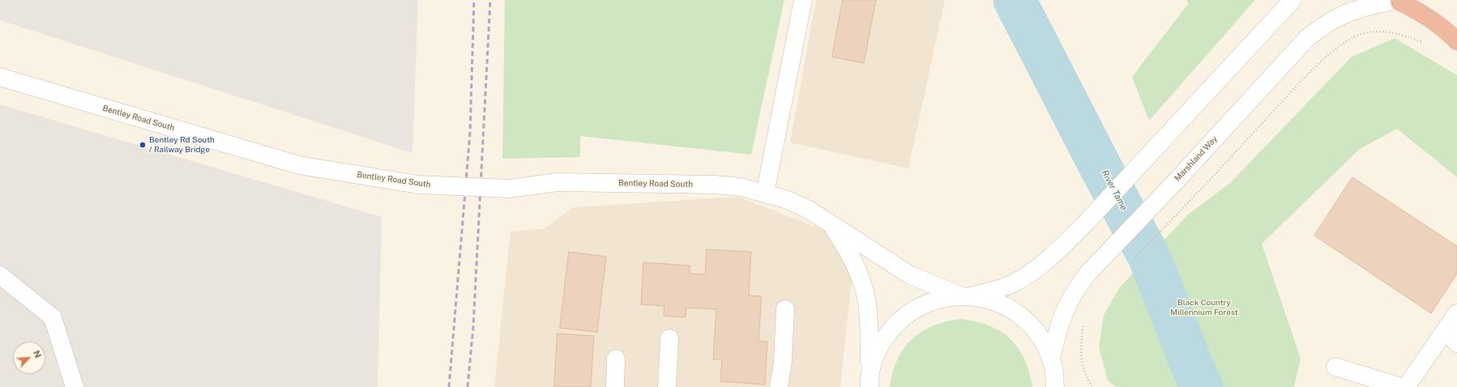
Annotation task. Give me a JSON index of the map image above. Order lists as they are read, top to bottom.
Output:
{
  "streets": {
    "street": ["Bentley Road South", "Marshland Way"]
  },
  "water": ["River Tame"],
  "parks": ["Black Country Millennium Forest"],
  "places": ["Bentley Rd South / Railway Bridge"],
  "north": "top right"
}
